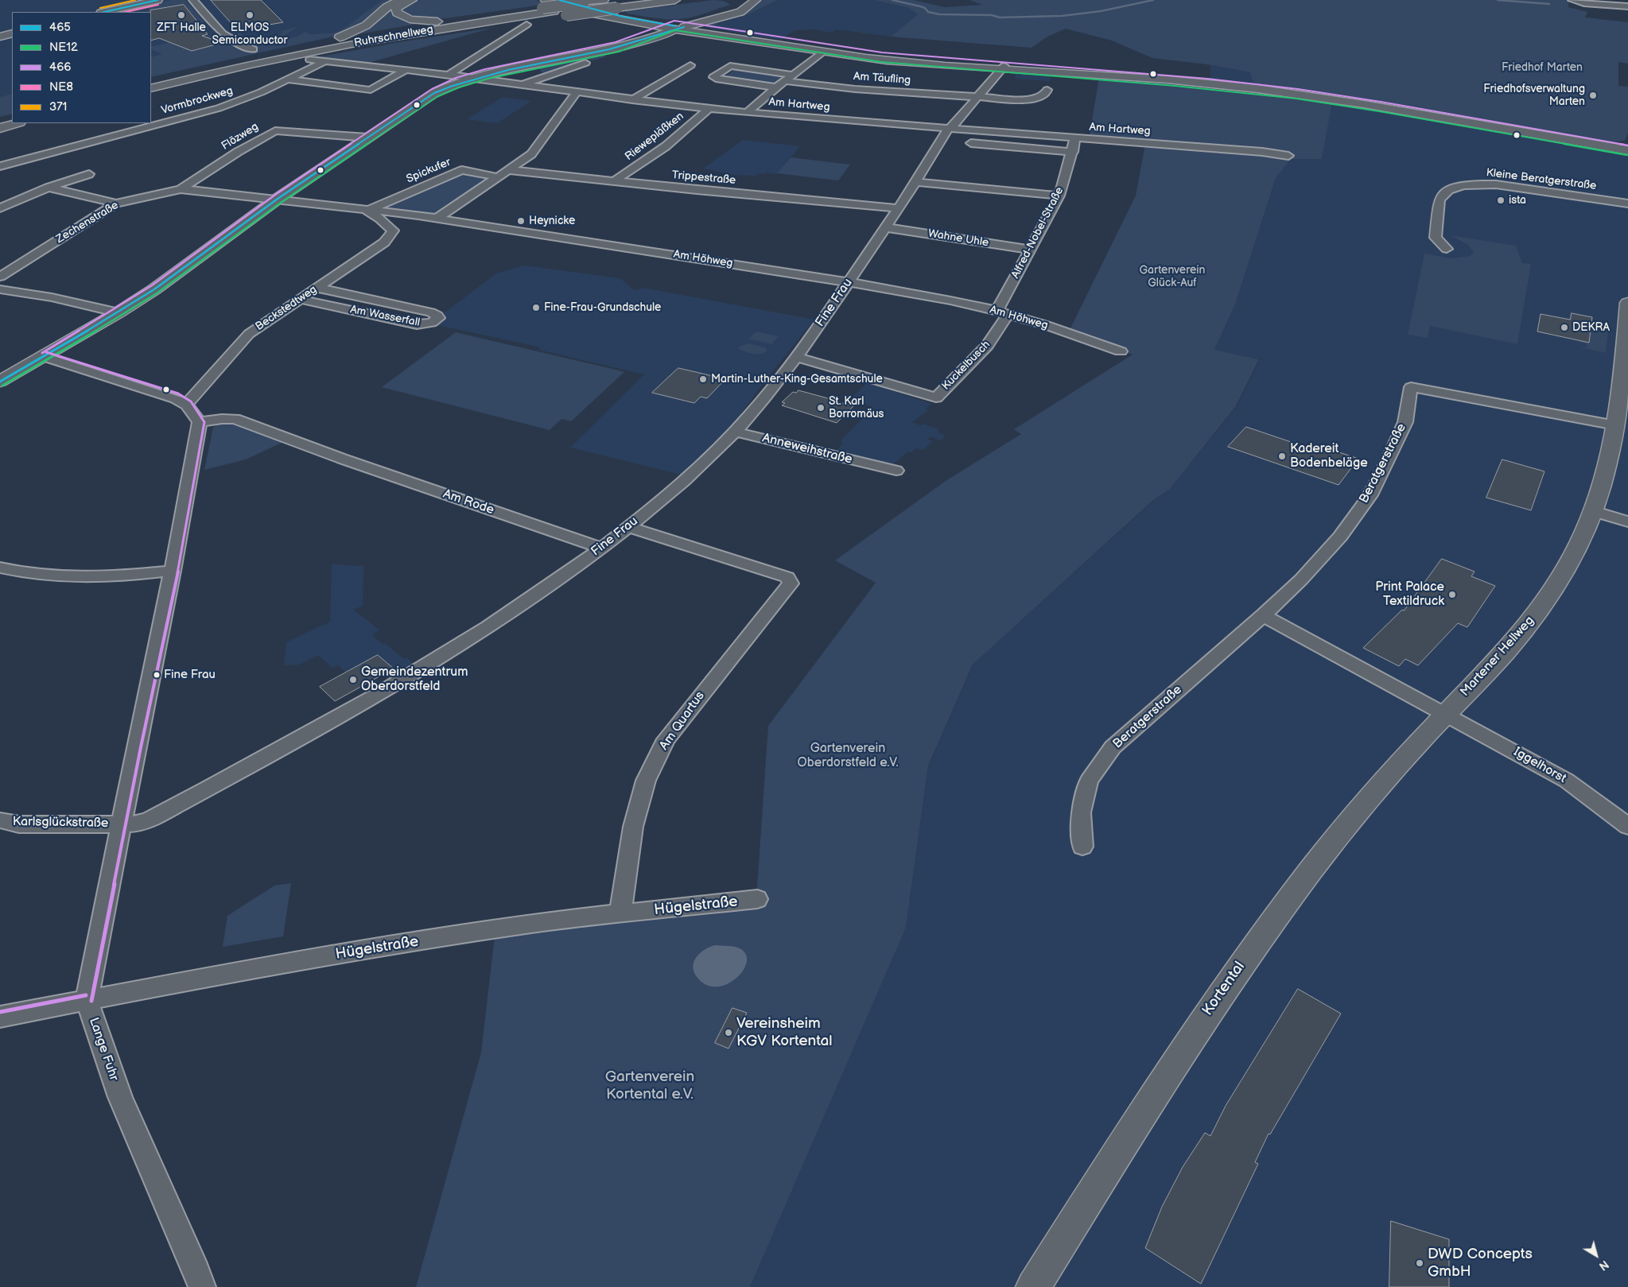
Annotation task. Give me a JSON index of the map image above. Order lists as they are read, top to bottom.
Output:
{
  "streets": {
    "main road": ["Ruhrschnellweg", "Martener Hellweg", "Kortental"],
    "street": [
      "Am Täufling",
      "Vormbrockweg",
      "Am Hartweg",
      "Flözweg",
      "Riewepläßken",
      "Spickufer",
      "Trippestraße",
      "Kleine Beratgerstraße",
      "Zechenstraße",
      "Alfred-Nobel-Straße",
      "Wahne Uhle",
      "Am Höhweg",
      "Fine Frau",
      "Beckstedtweg",
      "Am Wasserfall",
      "Kuckelbusch",
      "Anneweihstraße",
      "Beratgerstraße",
      "Am Rode",
      "Am Quartus",
      "Iggelhorst",
      "Karlsglückstraße",
      "Hügelstraße",
      "Lange Fuhr"
    ]
  },
  "crossings": [
    ["Am Täufling", "Fine Frau"],
    ["Vormbrockweg", "Am Hartweg"],
    ["Am Hartweg", "Riewepläßken"],
    ["Am Hartweg", "Alfred-Nobel-Straße"],
    ["Am Hartweg", "Fine Frau"],
    ["Flözweg", "Zechenstraße"],
    ["Riewepläßken", "Trippestraße"],
    ["Spickufer", "Am Höhweg"],
    ["Trippestraße", "Fine Frau"],
    ["Zechenstraße", "Am Höhweg"],
    ["Alfred-Nobel-Straße", "Wahne Uhle"],
    ["Alfred-Nobel-Straße", "Am Höhweg"],
    ["Alfred-Nobel-Straße", "Kuckelbusch"],
    ["Wahne Uhle", "Fine Frau"],
    ["Am Höhweg", "Fine Frau"],
    ["Am Höhweg", "Kuckelbusch"],
    ["Fine Frau", "Kuckelbusch"],
    ["Fine Frau", "Anneweihstraße"],
    ["Fine Frau", "Am Rode"],
    ["Fine Frau", "Am Quartus"],
    ["Fine Frau", "Karlsglückstraße"],
    ["Fine Frau", "Lange Fuhr"],
    ["Beckstedtweg", "Am Wasserfall"],
    ["Beratgerstraße", "Martener Hellweg"],
    ["Am Rode", "Lange Fuhr"],
    ["Martener Hellweg", "Iggelhorst"],
    ["Martener Hellweg", "Kortental"],
    ["Am Quartus", "Hügelstraße"],
    ["Iggelhorst", "Kortental"],
    ["Karlsglückstraße", "Lange Fuhr"],
    ["Hügelstraße", "Lange Fuhr"]
  ],
  "parks": [
    "Friedhof Marten",
    "Gartenverein Glück-Auf",
    "Gartenverein Oberdorstfeld e.V.",
    "Gartenverein Kortental e.V."
  ],
  "places": [
    "ZFT Halle",
    "ELMOS Semiconductor",
    "Friedhofsverwaltung Marten",
    "ista",
    "Heynicke",
    "Fine-Frau-Grundschule",
    "DEKRA",
    "Martin-Luther-King-Gesamtschule",
    "St. Karl Borromäus",
    "Kadereit Bodenbeläge",
    "Print Palace Textildruck",
    "Fine Frau",
    "Gemeindezentrum Oberdorstfeld",
    "Vereinsheim KGV Kortental",
    "DWD Concepts GmbH"
  ],
  "lines": [
    "transit line 465",
    "transit line 371",
    "transit line NE8",
    "transit line 466",
    "transit line NE12"
  ],
  "legend": [
    "465",
    "NE12",
    "466",
    "NE8",
    "371"
  ],
  "north": "bottom right"
}
